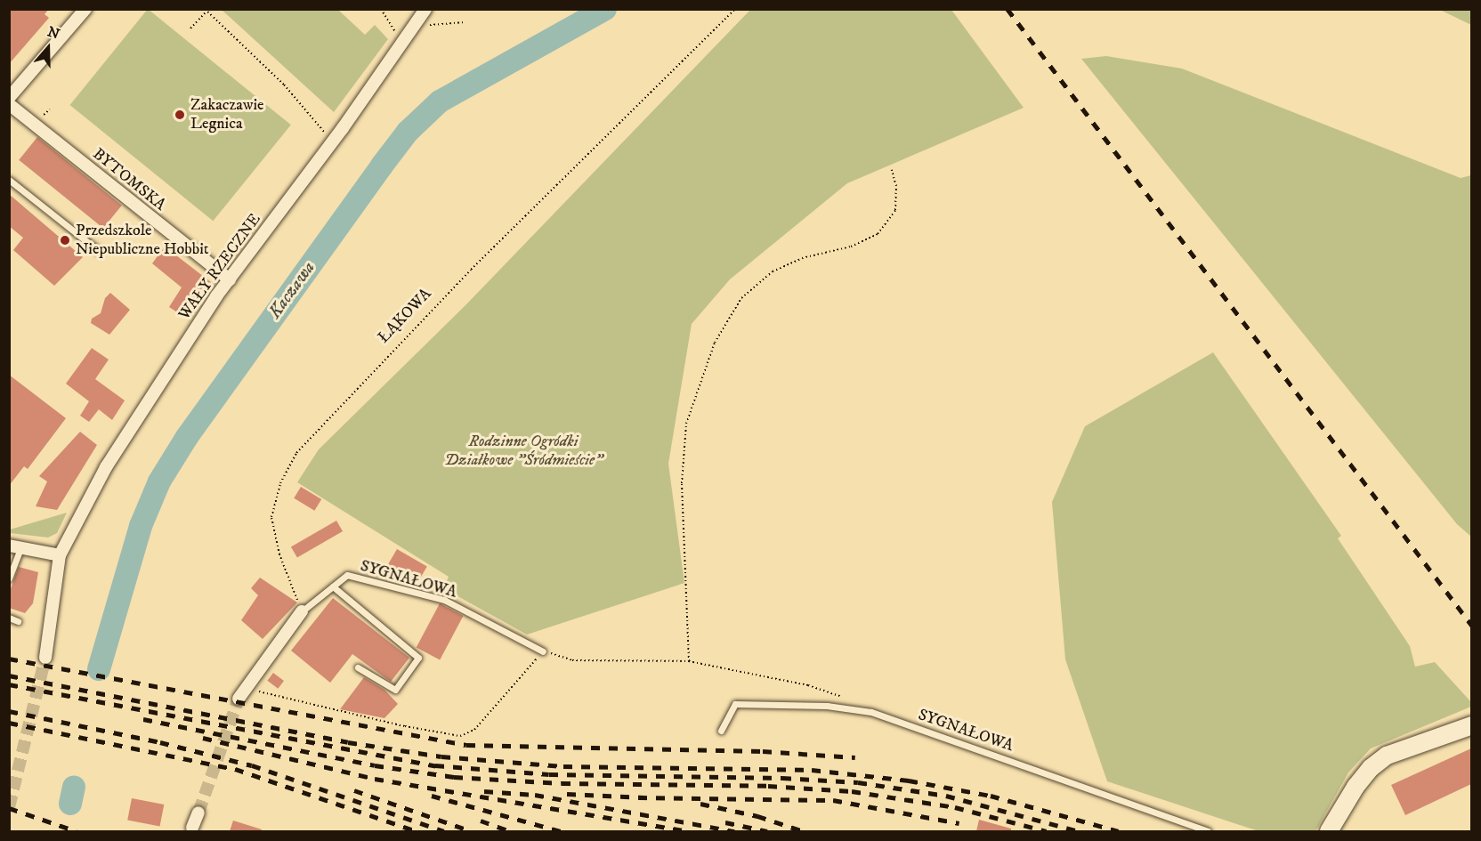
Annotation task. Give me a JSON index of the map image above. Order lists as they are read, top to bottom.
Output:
{
  "streets": {
    "street": ["BYTOMSKA", "WAŁY RZECZNE"],
    "lane": ["SYGNAŁOWA"],
    "path": ["ŁĄKOWA"]
  },
  "crossings": [
    ["BYTOMSKA", "WAŁY RZECZNE"],
    ["ŁĄKOWA", "SYGNAŁOWA"]
  ],
  "water": ["Kaczawa"],
  "parks": ["Rodzinne Ogródki Działkowe \"Śródmieście\""],
  "places": ["Zakaczawie Legnica", "Przedszkole Niepubliczne Hobbit"],
  "north": "top"
}
